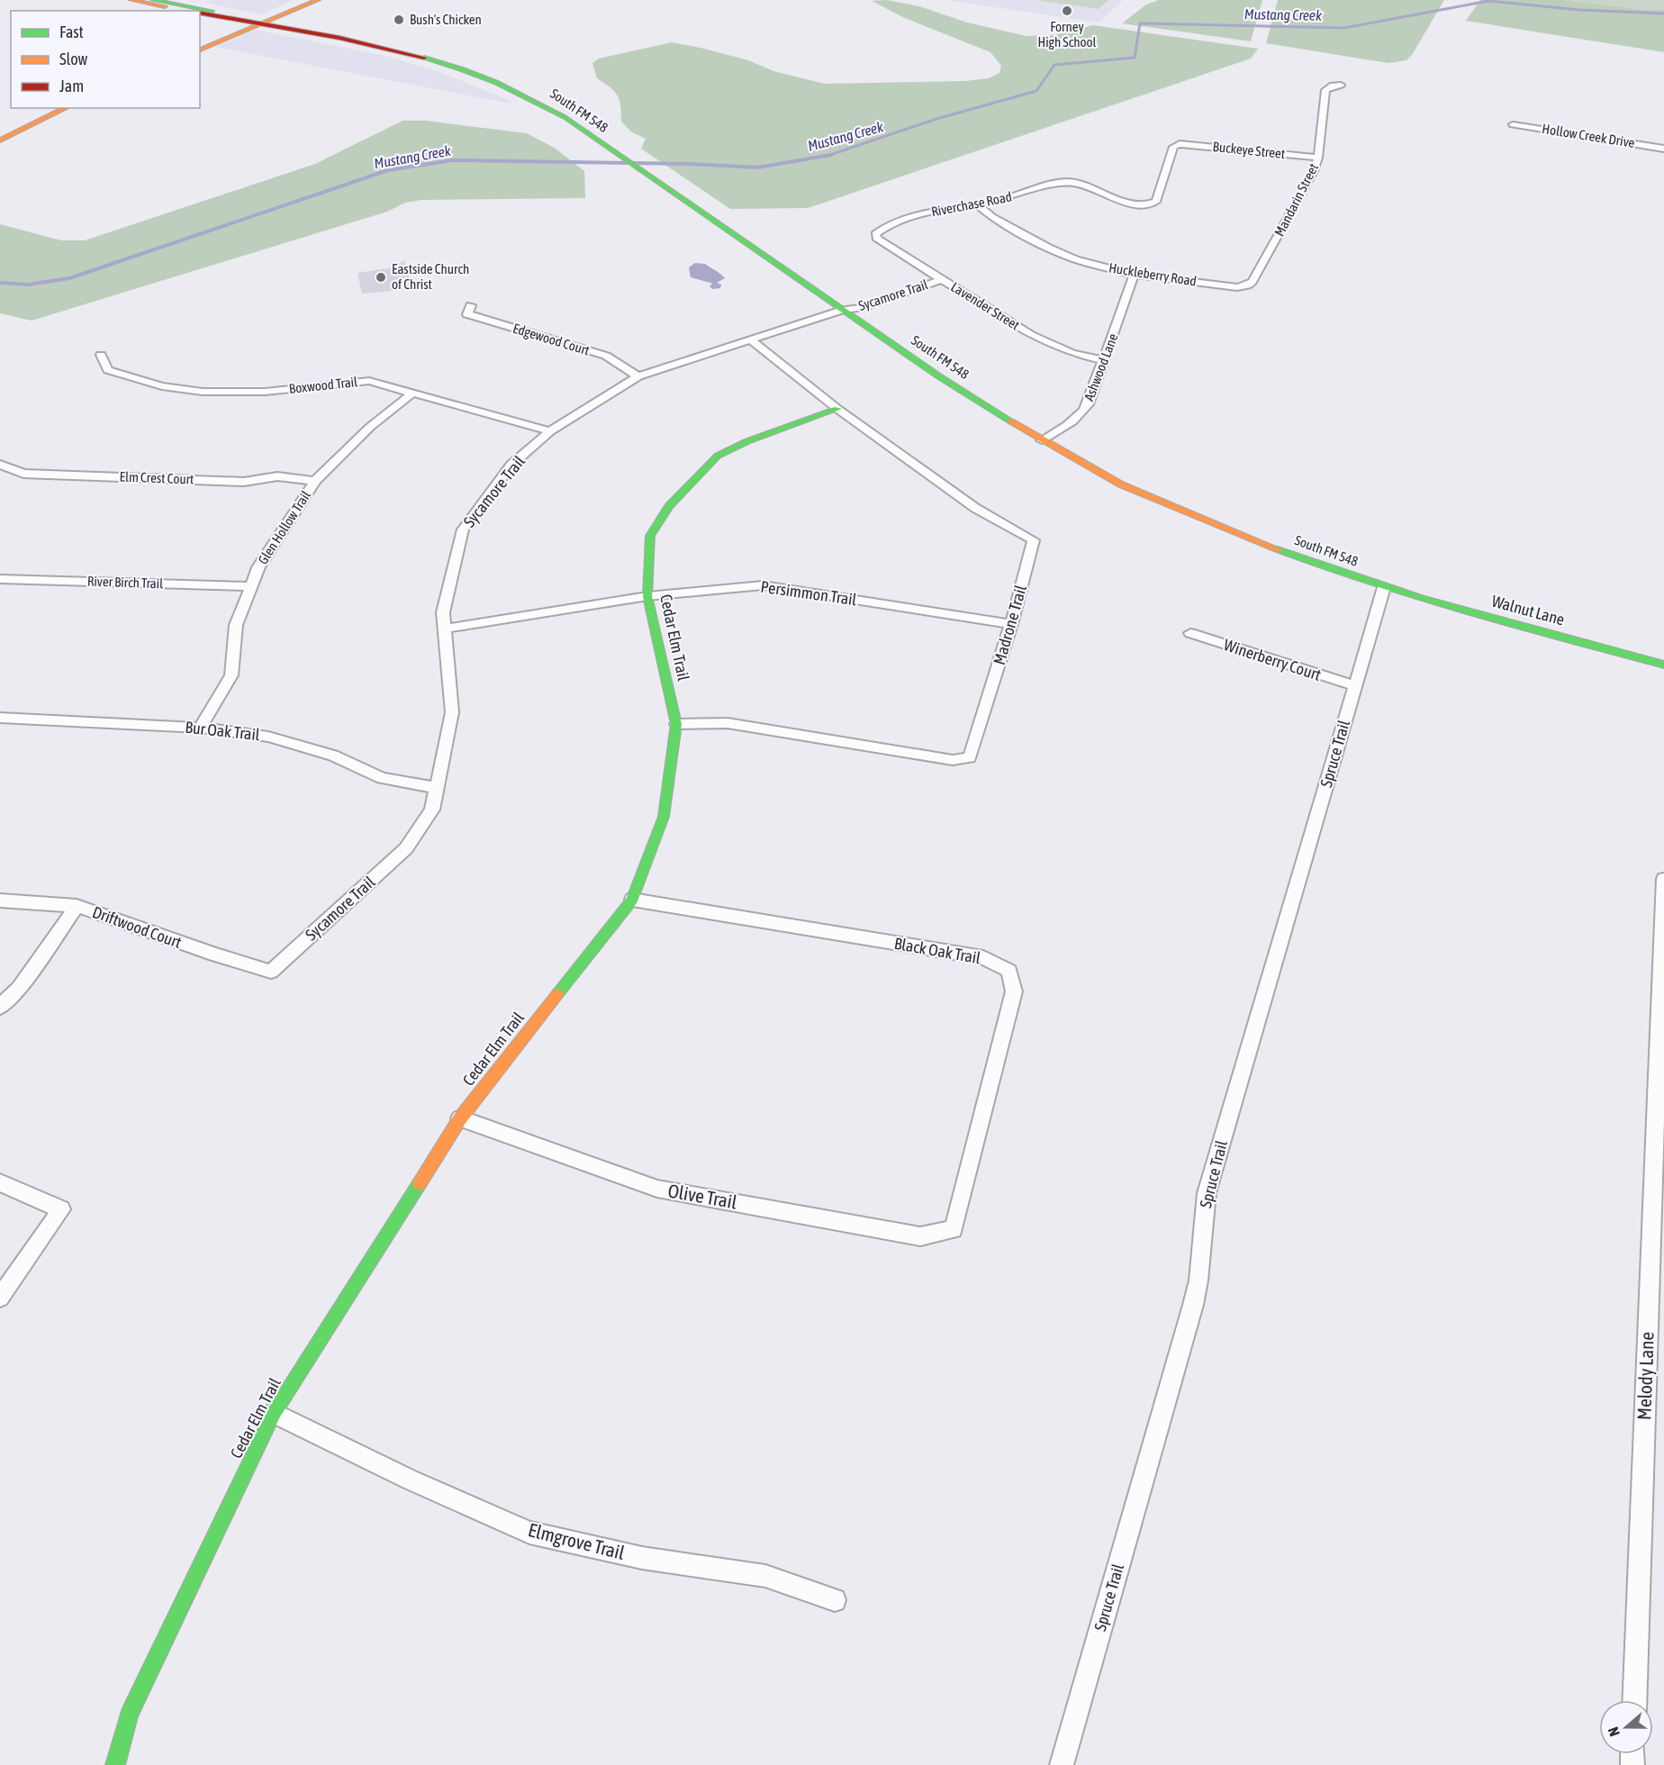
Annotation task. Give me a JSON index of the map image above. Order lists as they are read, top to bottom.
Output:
{
  "streets": {
    "main road": ["South FM 548", "Walnut Lane", "Cedar Elm Trail"],
    "street": [
      "Hollow Creek Drive",
      "Buckeye Street",
      "Mandarin Street",
      "Riverchase Road",
      "Huckleberry Road",
      "Sycamore Trail",
      "Lavender Street",
      "Edgewood Court",
      "Ashwood Lane",
      "Boxwood Trail",
      "Elm Crest Court",
      "Glen Hollow Trail",
      "River Birch Trail",
      "Persimmon Trail",
      "Madrone Trail",
      "Winerberry Court",
      "Bur Oak Trail",
      "Spruce Trail",
      "Driftwood Court",
      "Black Oak Trail",
      "Olive Trail",
      "Melody Lane",
      "Elmgrove Trail"
    ]
  },
  "crossings": [
    ["South FM 548", "Sycamore Trail"],
    ["South FM 548", "Ashwood Lane"],
    ["South FM 548", "Walnut Lane"],
    ["South FM 548", "Spruce Trail"],
    ["Buckeye Street", "Mandarin Street"],
    ["Buckeye Street", "Riverchase Road"],
    ["Mandarin Street", "Huckleberry Road"],
    ["Riverchase Road", "Huckleberry Road"],
    ["Riverchase Road", "Lavender Street"],
    ["Huckleberry Road", "Ashwood Lane"],
    ["Sycamore Trail", "Lavender Street"],
    ["Sycamore Trail", "Edgewood Court"],
    ["Sycamore Trail", "Boxwood Trail"],
    ["Sycamore Trail", "Persimmon Trail"],
    ["Sycamore Trail", "Madrone Trail"],
    ["Sycamore Trail", "Bur Oak Trail"],
    ["Sycamore Trail", "Driftwood Court"],
    ["Lavender Street", "Ashwood Lane"],
    ["Boxwood Trail", "Glen Hollow Trail"],
    ["Elm Crest Court", "Glen Hollow Trail"],
    ["Glen Hollow Trail", "River Birch Trail"],
    ["Glen Hollow Trail", "Bur Oak Trail"],
    ["Persimmon Trail", "Madrone Trail"],
    ["Persimmon Trail", "Cedar Elm Trail"],
    ["Walnut Lane", "Spruce Trail"],
    ["Madrone Trail", "Cedar Elm Trail"],
    ["Cedar Elm Trail", "Black Oak Trail"],
    ["Cedar Elm Trail", "Olive Trail"],
    ["Cedar Elm Trail", "Elmgrove Trail"],
    ["Winerberry Court", "Spruce Trail"],
    ["Black Oak Trail", "Olive Trail"]
  ],
  "water": ["Mustang Creek"],
  "places": ["Forney High School", "Bush's Chicken", "Eastside Church of Christ"],
  "legend": ["Fast", "Slow", "Jam"],
  "north": "left"
}
